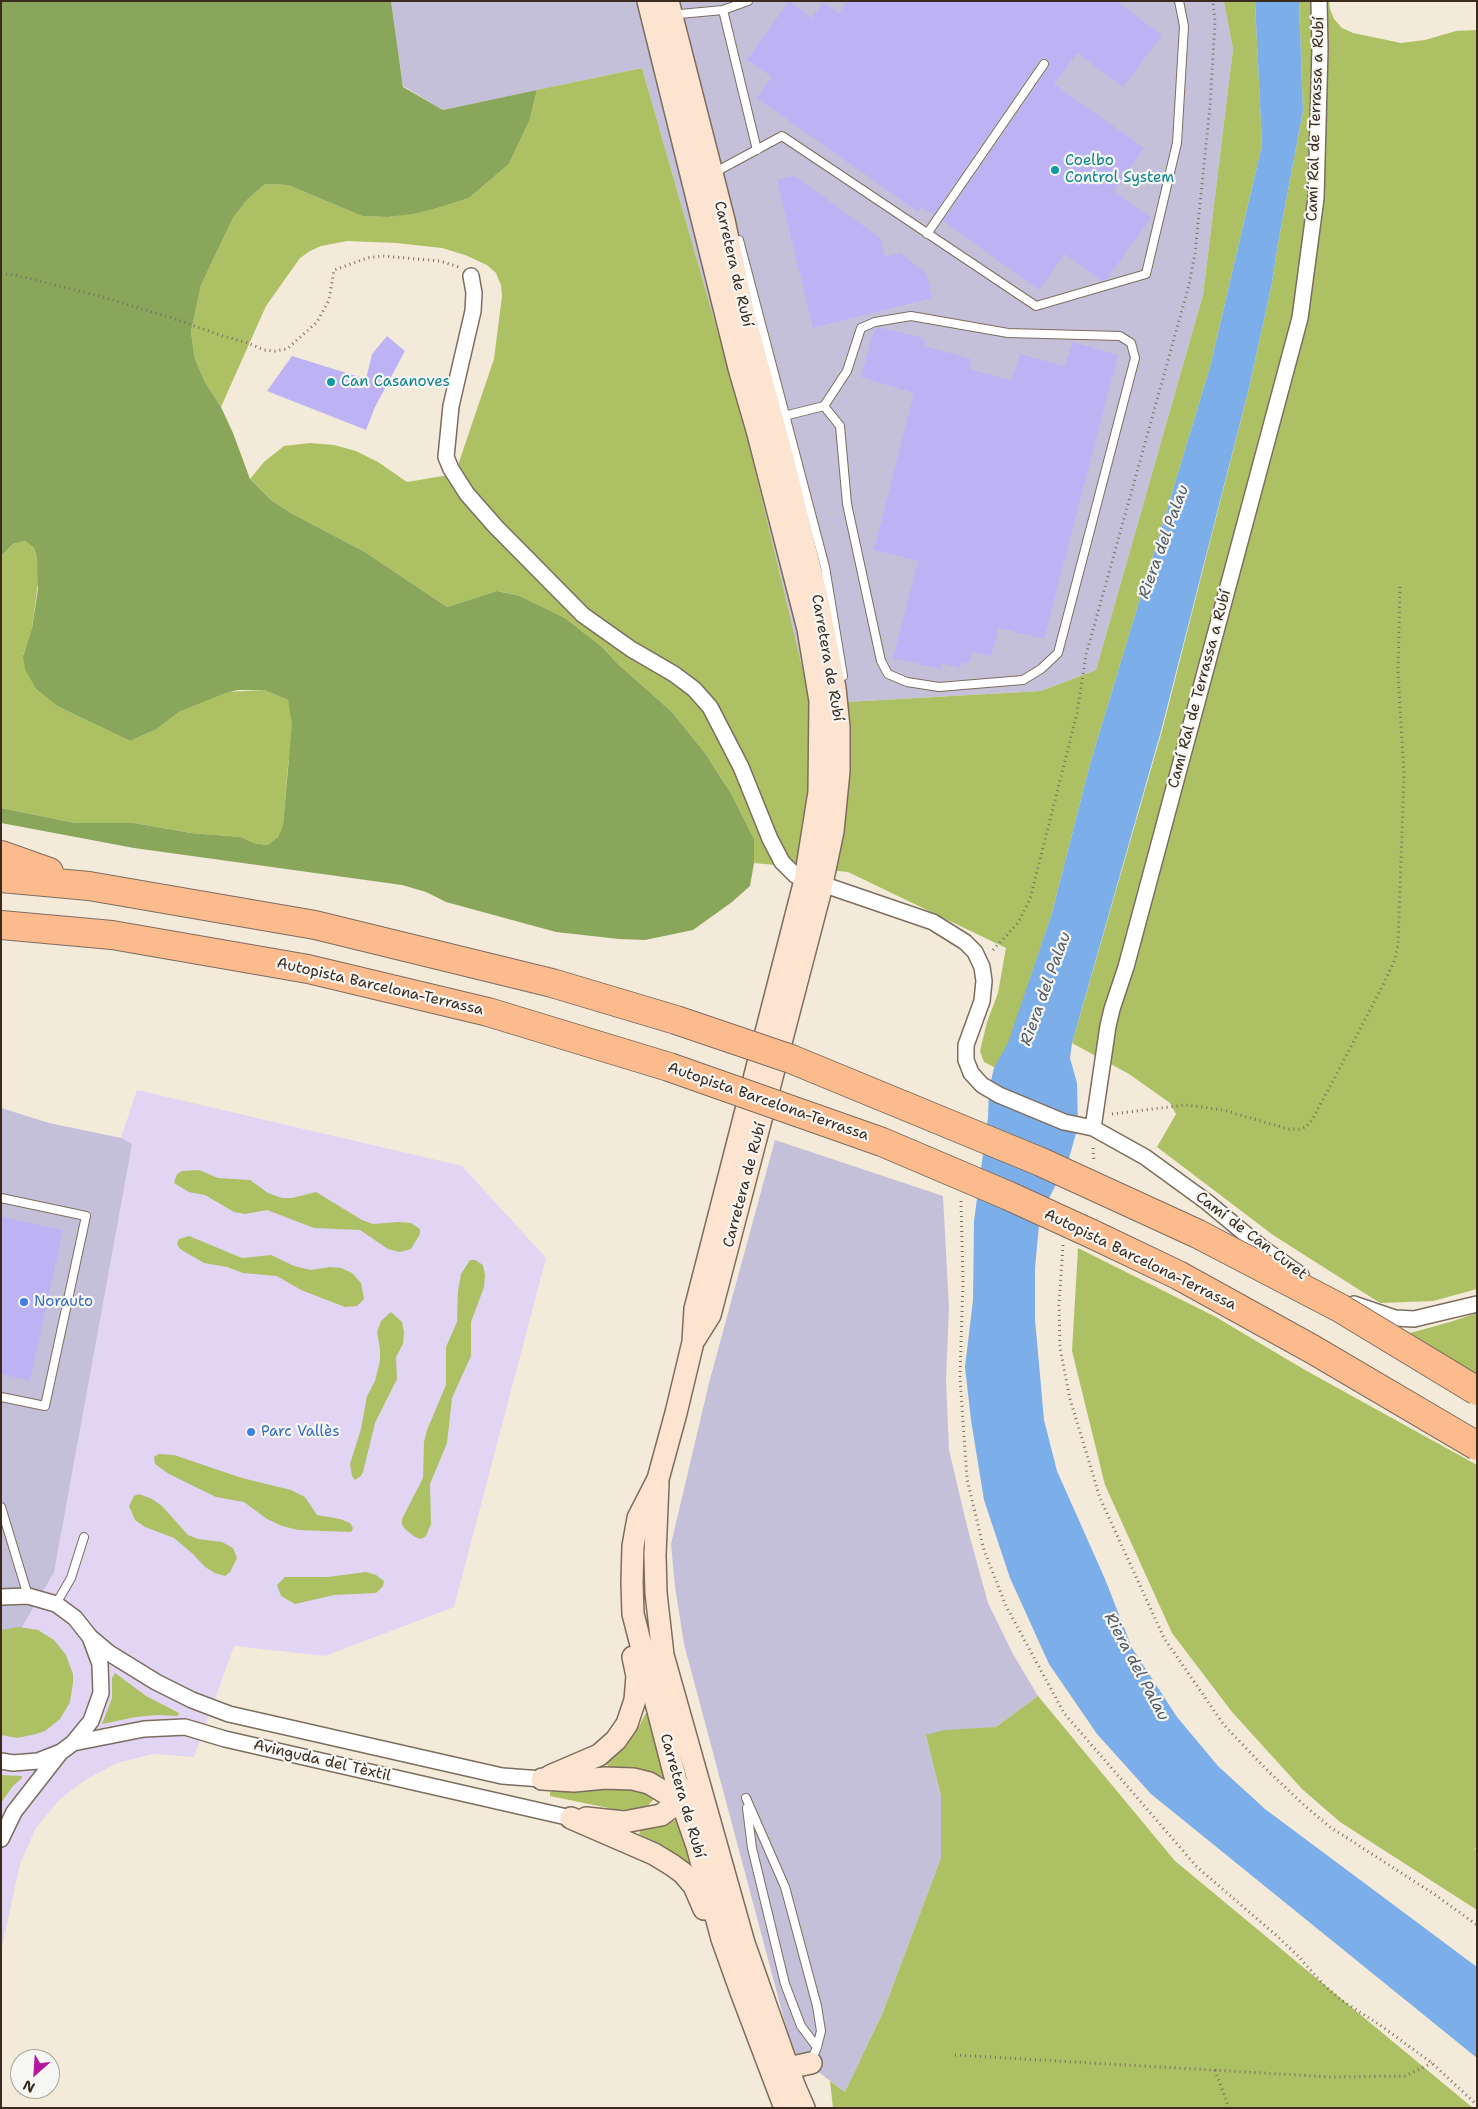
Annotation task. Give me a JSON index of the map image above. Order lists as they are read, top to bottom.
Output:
{
  "streets": {
    "highway": ["Autopista Barcelona-Terrassa"],
    "main road": ["Carretera de Rubí"],
    "street": ["Camí Ral de Terrassa a Rubí", "Camí de Can Curet", "Avinguda del Tèxtil"]
  },
  "crossings": [
    ["Camí Ral de Terrassa a Rubí", "Camí de Can Curet"]
  ],
  "water": ["Riera del Palau"],
  "places": [
    "Coelbo Control System",
    "Can Casanoves",
    "Norauto",
    "Parc Vallès"
  ],
  "north": "bottom left"
}
